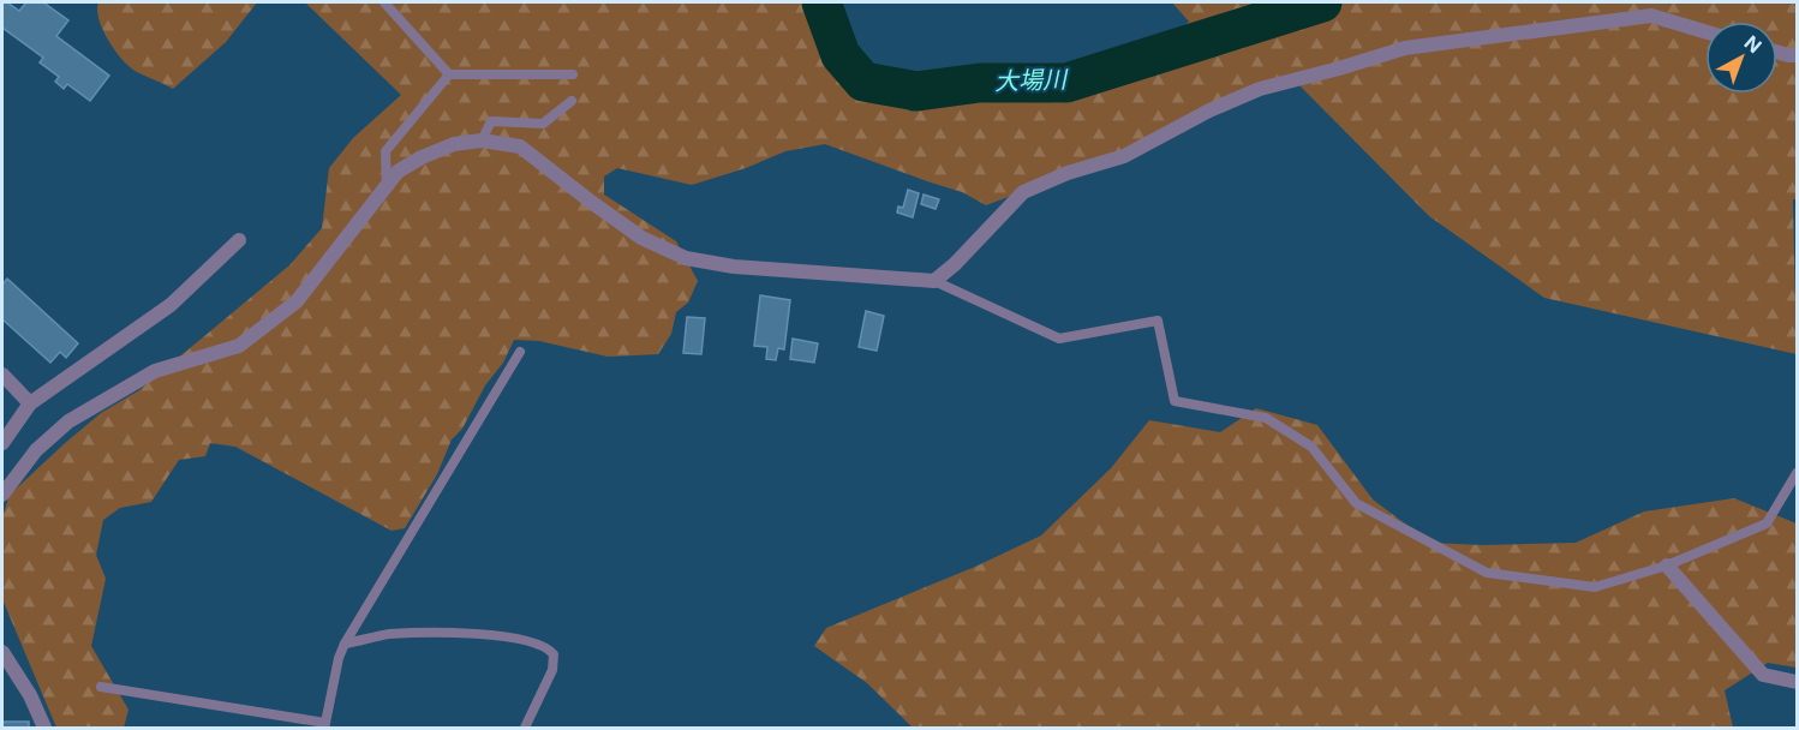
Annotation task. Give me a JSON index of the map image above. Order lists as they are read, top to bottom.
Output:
{
  "water": ["大場川"],
  "north": "top right"
}
